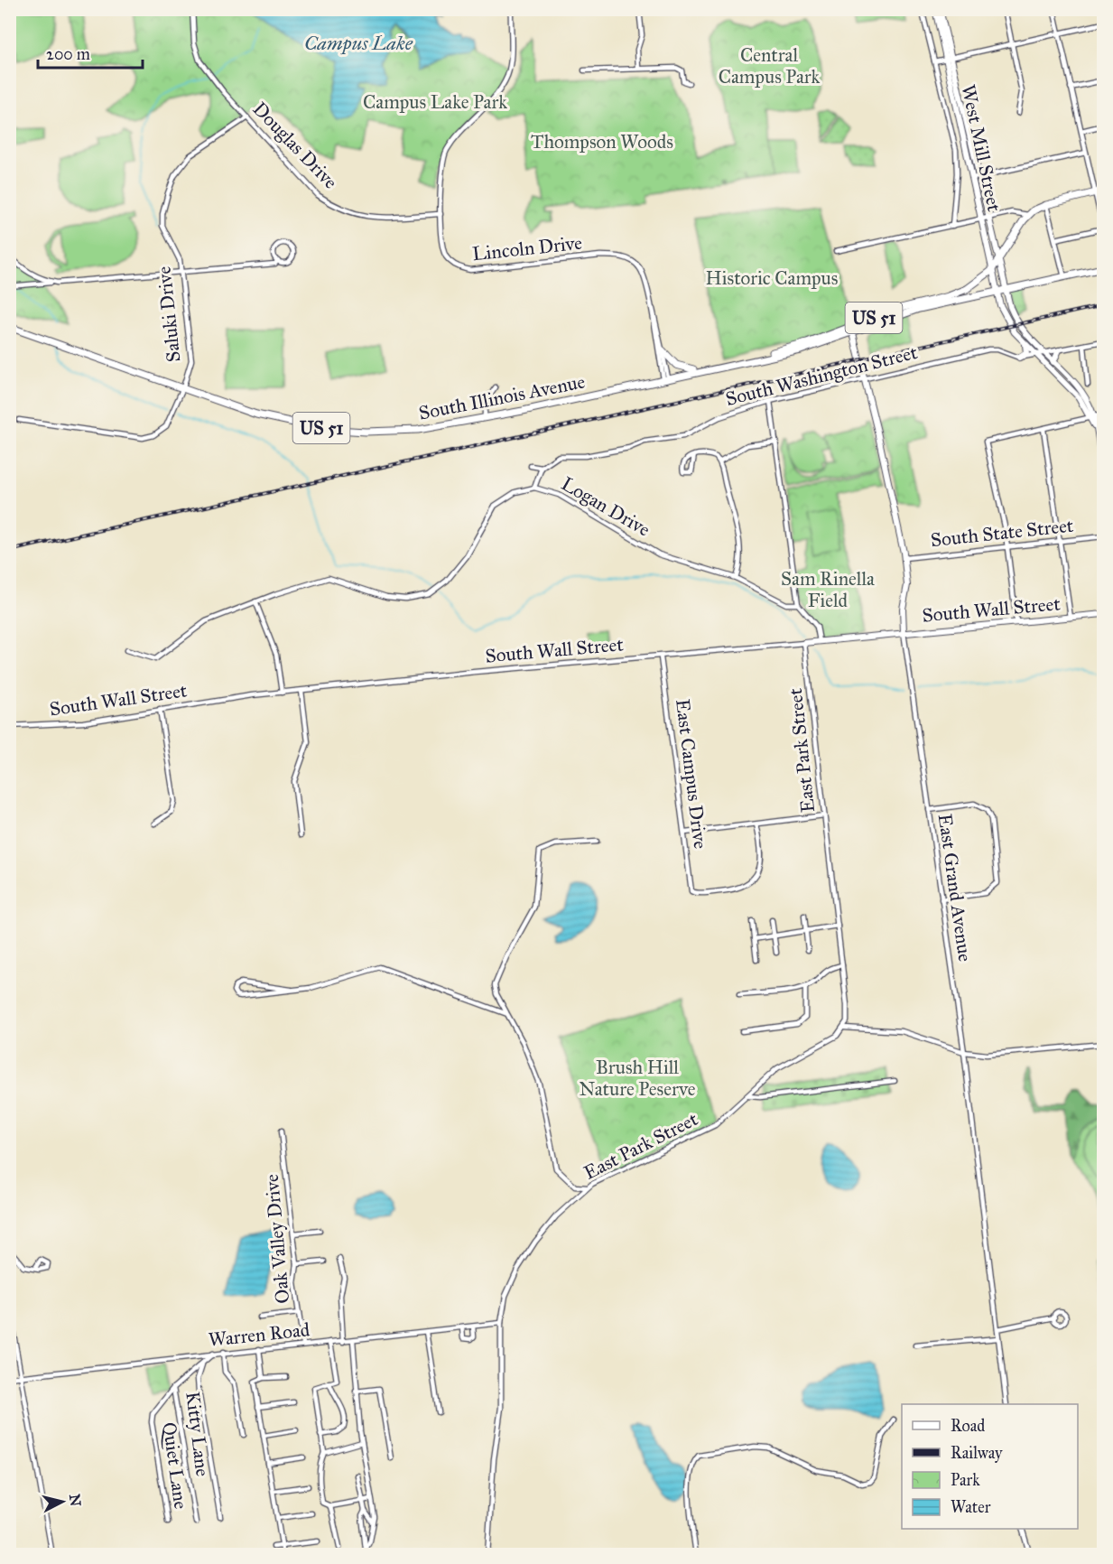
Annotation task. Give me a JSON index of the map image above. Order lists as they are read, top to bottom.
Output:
{
  "streets": {
    "highway": ["US 51", "South Illinois Avenue"],
    "main road": ["West Mill Street", "South Wall Street", "East Grand Avenue"],
    "street": [
      "Douglas Drive",
      "Lincoln Drive",
      "Saluki Drive",
      "South Washington Street",
      "Logan Drive",
      "South State Street",
      "East Park Street",
      "East Campus Drive",
      "Oak Valley Drive",
      "Warren Road",
      "Kitty Lane",
      "Quiet Lane"
    ]
  },
  "crossings": [
    ["Douglas Drive", "Lincoln Drive"],
    ["Douglas Drive", "Saluki Drive"],
    ["West Mill Street", "South Washington Street"],
    ["West Mill Street", "South Illinois Avenue"],
    ["Lincoln Drive", "South Illinois Avenue"],
    ["Saluki Drive", "South Illinois Avenue"],
    ["US 51", "South Illinois Avenue"],
    ["South Washington Street", "East Grand Avenue"],
    ["South Illinois Avenue", "East Grand Avenue"],
    ["South State Street", "East Grand Avenue"],
    ["South Wall Street", "East Park Street"],
    ["South Wall Street", "East Campus Drive"],
    ["South Wall Street", "East Grand Avenue"],
    ["East Park Street", "Warren Road"],
    ["Oak Valley Drive", "Warren Road"],
    ["Warren Road", "Kitty Lane"],
    ["Kitty Lane", "Quiet Lane"]
  ],
  "water": ["Campus Lake"],
  "parks": [
    "Central Campus Park",
    "Campus Lake Park",
    "Thompson Woods",
    "Historic Campus",
    "Sam Rinella Field",
    "Brush Hill Nature Peserve"
  ],
  "legend": [
    "Road",
    "Railway",
    "Park",
    "Water"
  ],
  "scale_bar": "200 m",
  "north": "right"
}
